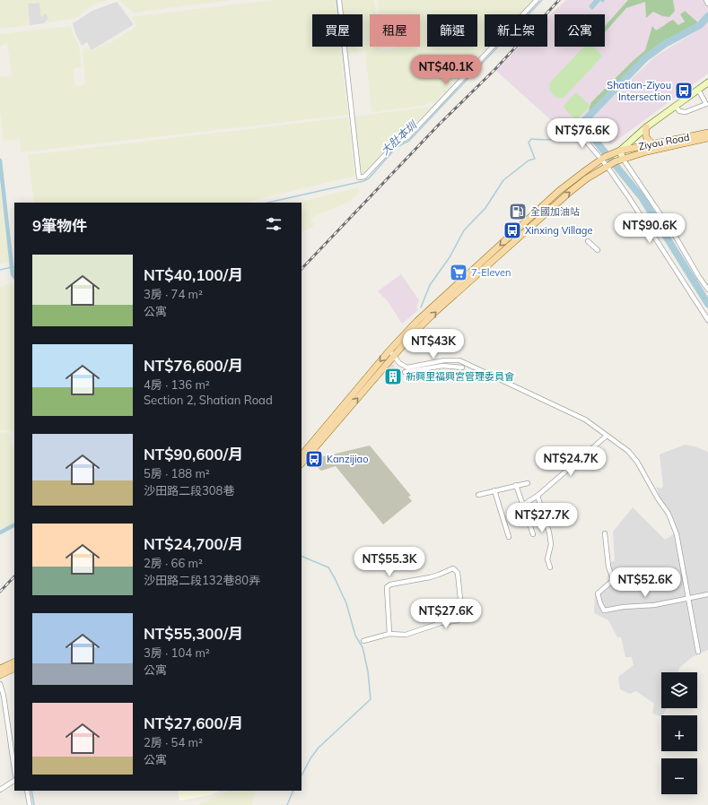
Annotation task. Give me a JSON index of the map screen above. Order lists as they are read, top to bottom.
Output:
{
  "streets": {
    "main road": ["Ziyou Road"]
  },
  "water": ["大肚本圳"],
  "places": {
    "bus stop": ["Shatian-Ziyou Intersection", "Xinxing Village", "Kanzijiao"],
    "fuel station": ["全國加油站"],
    "supermarket": ["7-Eleven"],
    "building": ["新興里福興宮管理委員會"]
  },
  "page": {
    "chip": [
      "買屋",
      "租屋",
      "篩選",
      "新上架",
      "公寓"
    ],
    "price": [
      "NT$40.1K",
      "NT$76.6K",
      "NT$90.6K",
      "NT$43K",
      "NT$24.7K",
      "NT$27.7K",
      "NT$55.3K",
      "NT$52.6K",
      "NT$27.6K"
    ],
    "heading": "9筆物件",
    "list": [
      {
        "name": "NT$40,100/月",
        "note": "3房 · 74 m² · 公寓"
      },
      {
        "name": "NT$76,600/月",
        "note": "4房 · 136 m² · Section 2, Shatian Road"
      },
      {
        "name": "NT$90,600/月",
        "note": "5房 · 188 m² · 沙田路二段308巷"
      },
      {
        "name": "NT$24,700/月",
        "note": "2房 · 66 m² · 沙田路二段132巷80弄"
      },
      {
        "name": "NT$55,300/月",
        "note": "3房 · 104 m² · 公寓"
      },
      {
        "name": "NT$27,600/月",
        "note": "2房 · 54 m² · 公寓"
      }
    ],
    "map_buttons": ["+", "−"]
  }
}
